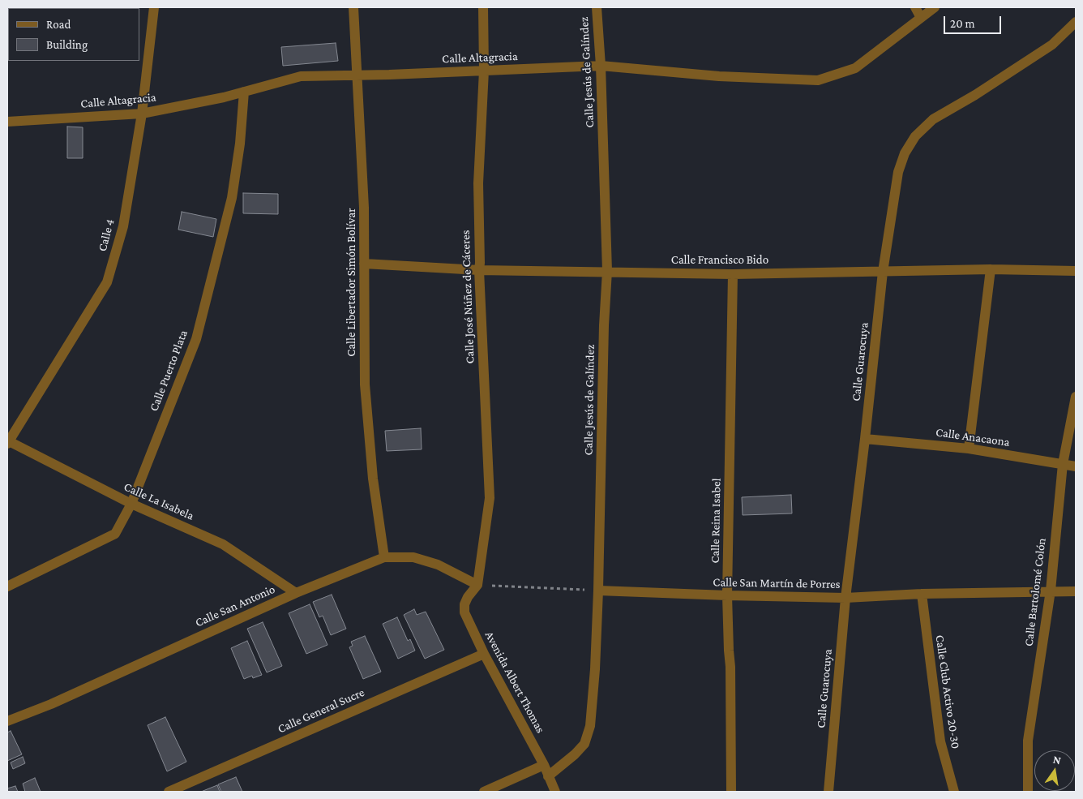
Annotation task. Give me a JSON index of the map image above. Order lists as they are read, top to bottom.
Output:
{
  "streets": {
    "street": [
      "Calle Altagracia",
      "Calle Jesús de Galíndez",
      "Calle 4",
      "Calle Francisco Bido",
      "Calle Libertador Simón Bolívar",
      "Calle José Núñez de Cáceres",
      "Calle Guarocuya",
      "Calle Puerto Plata",
      "Calle Anacaona",
      "Calle La Isabela",
      "Calle Reina Isabel",
      "Calle San Martín de Porres",
      "Calle Bartolomé Colón",
      "Calle San Antonio",
      "Avenida Albert Thomas",
      "Calle Club Activo 20-30",
      "Calle General Sucre"
    ]
  },
  "crossings": [
    ["Calle Altagracia", "Calle Jesús de Galíndez"],
    ["Calle Altagracia", "Calle 4"],
    ["Calle Altagracia", "Calle Libertador Simón Bolívar"],
    ["Calle Altagracia", "Calle José Núñez de Cáceres"],
    ["Calle Altagracia", "Calle Puerto Plata"],
    ["Calle Jesús de Galíndez", "Calle Francisco Bido"],
    ["Calle Jesús de Galíndez", "Calle San Martín de Porres"],
    ["Calle Jesús de Galíndez", "Avenida Albert Thomas"],
    ["Calle 4", "Calle La Isabela"],
    ["Calle Francisco Bido", "Calle Libertador Simón Bolívar"],
    ["Calle Francisco Bido", "Calle José Núñez de Cáceres"],
    ["Calle Francisco Bido", "Calle Guarocuya"],
    ["Calle Francisco Bido", "Calle Reina Isabel"],
    ["Calle Libertador Simón Bolívar", "Calle San Antonio"],
    ["Calle José Núñez de Cáceres", "Calle San Antonio"],
    ["Calle José Núñez de Cáceres", "Avenida Albert Thomas"],
    ["Calle Guarocuya", "Calle Anacaona"],
    ["Calle Guarocuya", "Calle San Martín de Porres"],
    ["Calle Puerto Plata", "Calle La Isabela"],
    ["Calle Anacaona", "Calle Bartolomé Colón"],
    ["Calle La Isabela", "Calle San Antonio"],
    ["Calle Reina Isabel", "Calle San Martín de Porres"],
    ["Calle San Martín de Porres", "Calle Bartolomé Colón"],
    ["Calle San Martín de Porres", "Calle Club Activo 20-30"],
    ["Calle San Antonio", "Avenida Albert Thomas"],
    ["Avenida Albert Thomas", "Calle General Sucre"]
  ],
  "legend": ["Road", "Building"],
  "scale_bar": "20 m",
  "north": "top"
}
